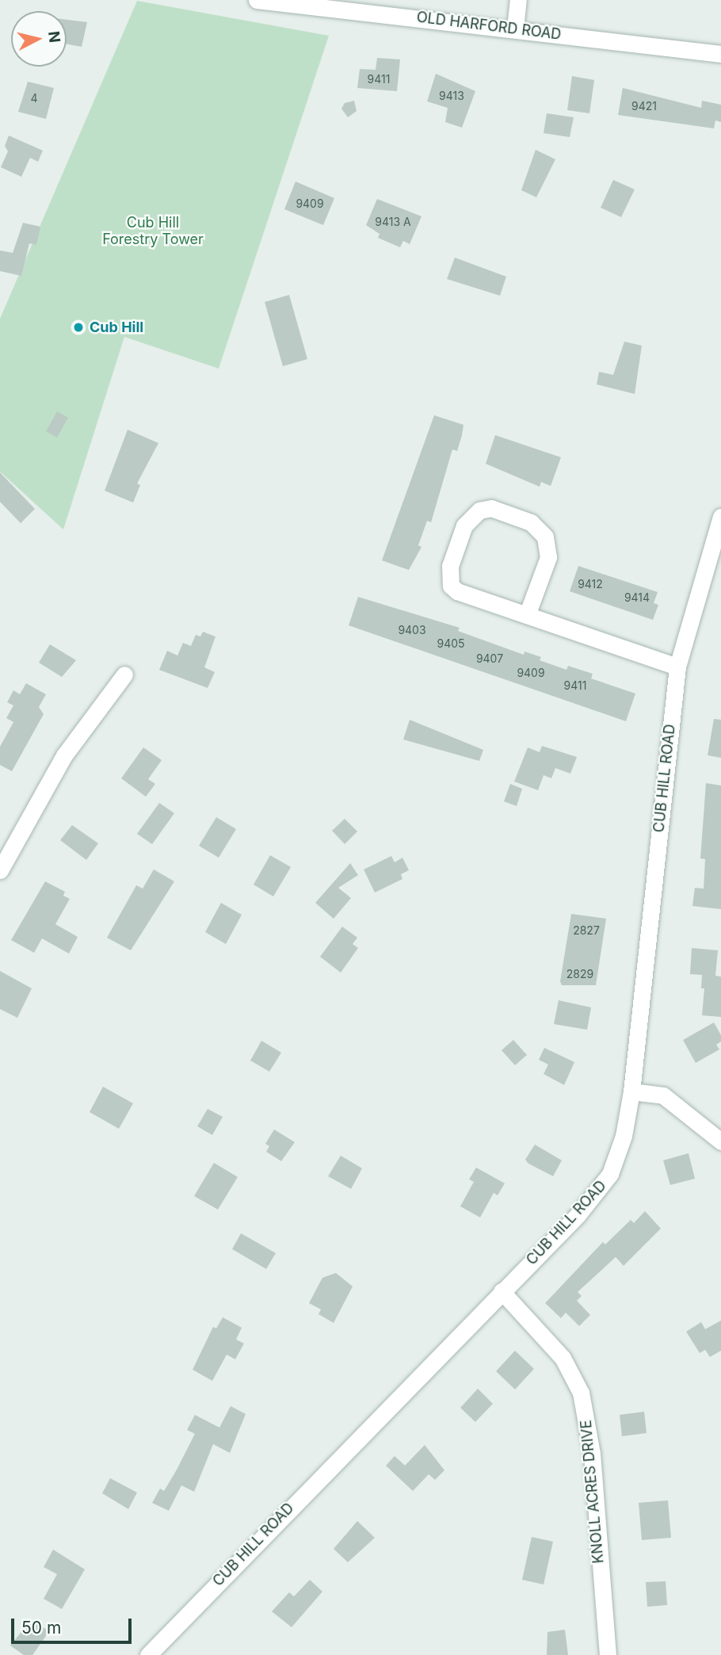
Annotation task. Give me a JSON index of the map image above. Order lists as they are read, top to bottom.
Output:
{
  "streets": {
    "street": ["OLD HARFORD ROAD", "CUB HILL ROAD", "KNOLL ACRES DRIVE"]
  },
  "crossings": [
    ["CUB HILL ROAD", "KNOLL ACRES DRIVE"]
  ],
  "parks": ["Cub Hill Forestry Tower"],
  "places": ["Cub Hill"],
  "house_numbers": [
    "9411",
    "9413",
    "4",
    "9421",
    "9409",
    "9413 A",
    "9412",
    "9414",
    "9403",
    "9405",
    "9407",
    "9409",
    "9411",
    "2827",
    "2829"
  ],
  "scale_bar": "50 m",
  "north": "right"
}
